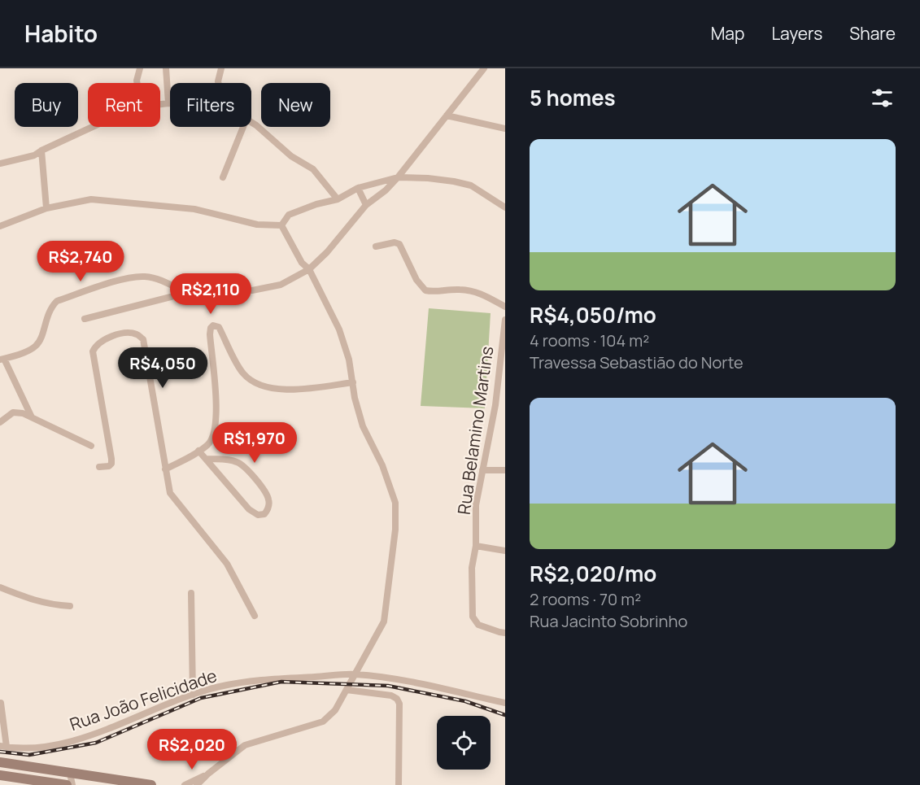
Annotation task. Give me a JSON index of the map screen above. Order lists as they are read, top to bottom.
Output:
{
  "streets": {
    "street": ["Rua Belamino Martins", "Rua João Felicidade"]
  },
  "page": {
    "header": "Habito",
    "nav": ["Map", "Layers", "Share"],
    "heading": "5 homes",
    "chip": [
      "Buy",
      "Rent",
      "Filters",
      "New"
    ],
    "list": [
      {
        "name": "R$4,050/mo",
        "note": "4 rooms · 104 m² · Travessa Sebastião do Norte"
      },
      {
        "name": "R$2,020/mo",
        "note": "2 rooms · 70 m² · Rua Jacinto Sobrinho"
      }
    ],
    "price": [
      "R$2,740",
      "R$2,110",
      "R$4,050",
      "R$1,970",
      "R$2,020"
    ]
  }
}
